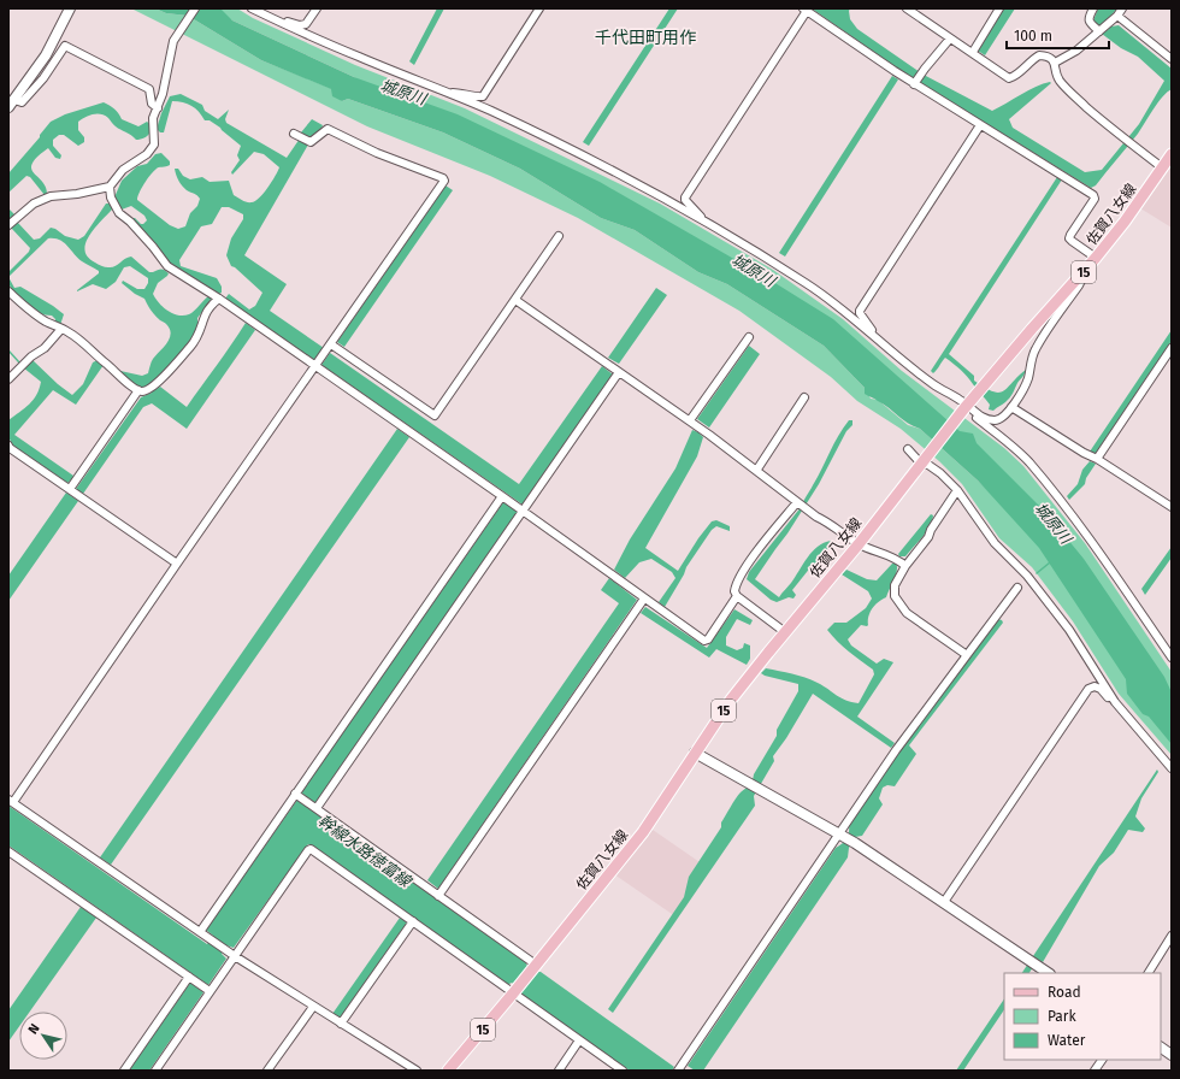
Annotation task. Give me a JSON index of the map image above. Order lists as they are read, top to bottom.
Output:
{
  "streets": {
    "main road": ["佐賀八女線", "15"]
  },
  "crossings": [
    ["佐賀八女線", "15"]
  ],
  "districts": ["千代田町用作"],
  "water": ["城原川", "幹線水路徳富線"],
  "legend": ["Road", "Park", "Water"],
  "scale_bar": "100 m",
  "north": "top left"
}
